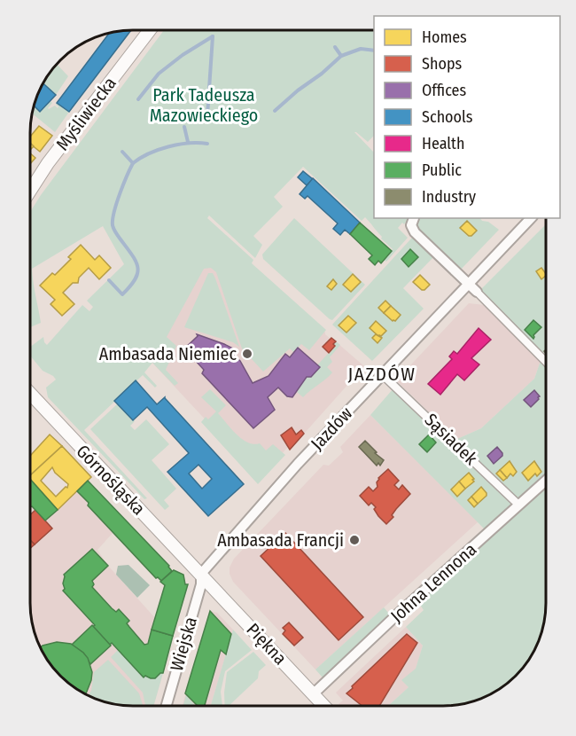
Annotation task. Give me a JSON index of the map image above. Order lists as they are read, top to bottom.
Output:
{
  "streets": {
    "street": [
      "Myśliwiecka",
      "Jazdów",
      "Sąsiadek",
      "Górnośląska",
      "Johna Lennona",
      "Wiejska",
      "Piękna"
    ]
  },
  "crossings": [
    ["Jazdów", "Sąsiadek"],
    ["Jazdów", "Górnośląska"],
    ["Jazdów", "Wiejska"],
    ["Jazdów", "Piękna"],
    ["Sąsiadek", "Johna Lennona"],
    ["Górnośląska", "Wiejska"],
    ["Górnośląska", "Piękna"],
    ["Johna Lennona", "Piękna"],
    ["Wiejska", "Piękna"]
  ],
  "districts": ["JAZDÓW"],
  "parks": ["Park Tadeusza Mazowieckiego"],
  "places": ["Ambasada Niemiec", "Ambasada Francji"],
  "legend": [
    "Homes",
    "Shops",
    "Offices",
    "Schools",
    "Health",
    "Public",
    "Industry"
  ]
}
